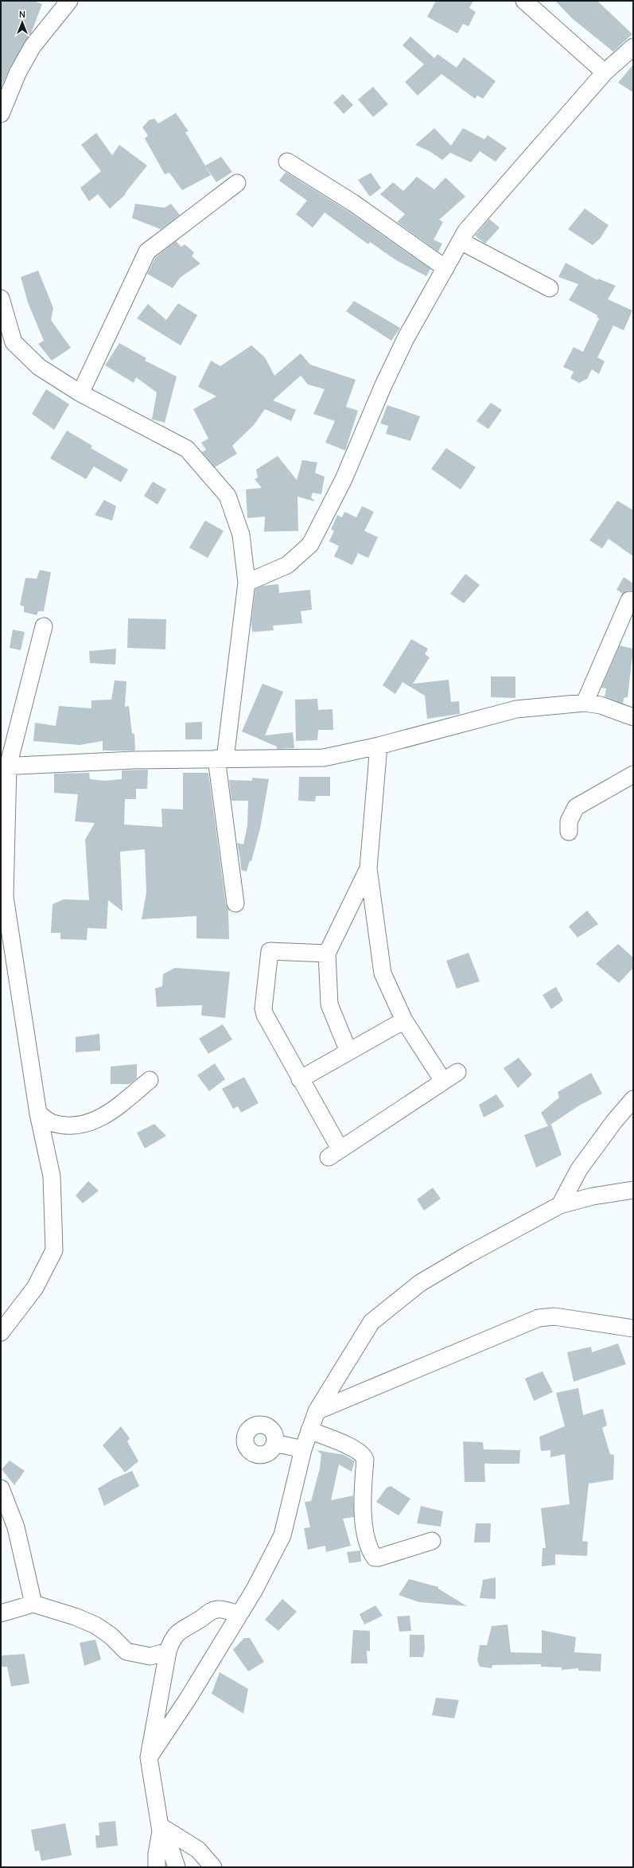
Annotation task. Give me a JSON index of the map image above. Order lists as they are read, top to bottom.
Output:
{
  "north": "top"
}
